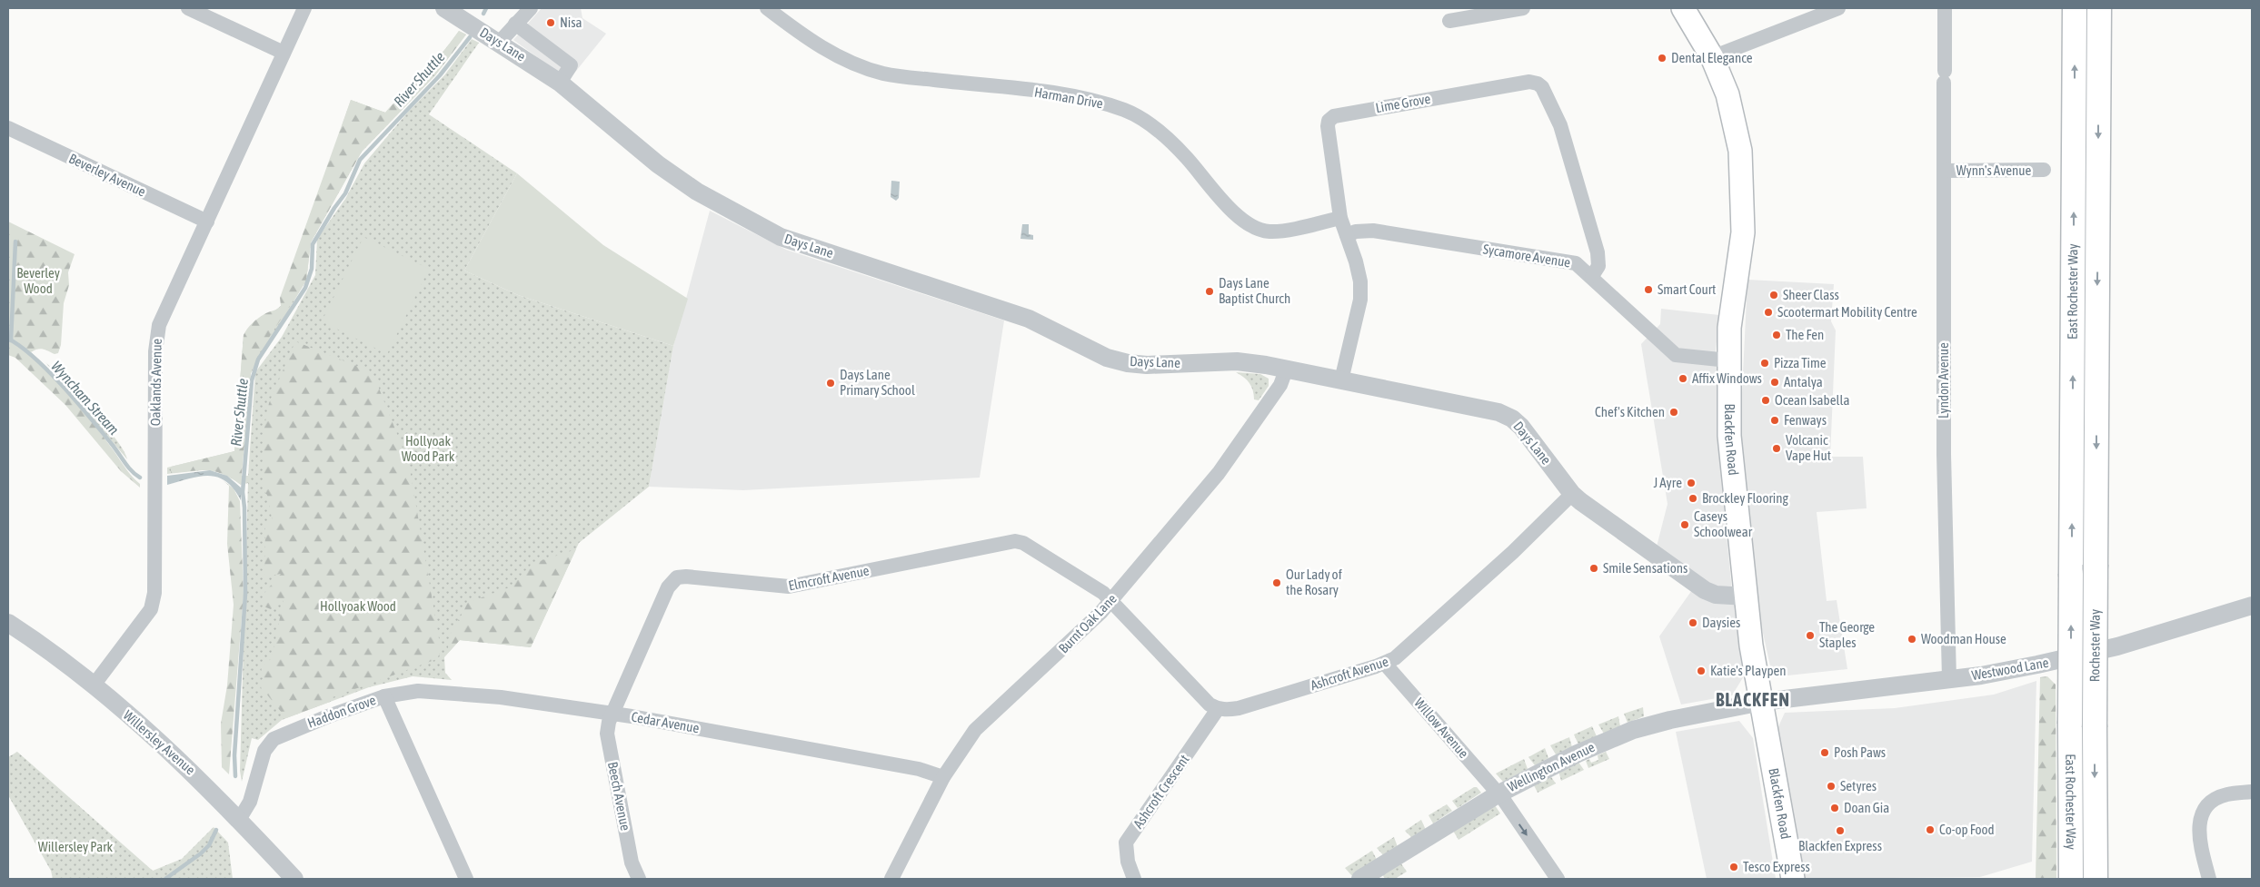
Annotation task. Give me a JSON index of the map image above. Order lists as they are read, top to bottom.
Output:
{
  "streets": {
    "highway": ["East Rochester Way", "Rochester Way"],
    "main road": ["Blackfen Road"],
    "street": [
      "Days Lane",
      "Harman Drive",
      "Lime Grove",
      "Wynn's Avenue",
      "Beverley Avenue",
      "Sycamore Avenue",
      "Lyndon Avenue",
      "Oaklands Avenue",
      "Elmcroft Avenue",
      "Burnt Oak Lane",
      "Westwood Lane",
      "Ashcroft Avenue",
      "Haddon Grove",
      "Cedar Avenue",
      "Willow Avenue",
      "Willersley Avenue",
      "Wellington Avenue",
      "Ashcroft Crescent",
      "Beech Avenue"
    ]
  },
  "crossings": [
    ["Days Lane", "Lime Grove"],
    ["Days Lane", "Blackfen Road"],
    ["Days Lane", "Burnt Oak Lane"],
    ["Days Lane", "Ashcroft Avenue"],
    ["Harman Drive", "Lime Grove"],
    ["Lime Grove", "Sycamore Avenue"],
    ["Wynn's Avenue", "Lyndon Avenue"],
    ["Beverley Avenue", "Oaklands Avenue"],
    ["Sycamore Avenue", "Blackfen Road"],
    ["East Rochester Way", "Rochester Way"],
    ["Lyndon Avenue", "Westwood Lane"],
    ["Oaklands Avenue", "Willersley Avenue"],
    ["Blackfen Road", "Westwood Lane"],
    ["Blackfen Road", "Wellington Avenue"],
    ["Elmcroft Avenue", "Burnt Oak Lane"],
    ["Elmcroft Avenue", "Cedar Avenue"],
    ["Elmcroft Avenue", "Beech Avenue"],
    ["Burnt Oak Lane", "Cedar Avenue"],
    ["Westwood Lane", "Wellington Avenue"],
    ["Ashcroft Avenue", "Willow Avenue"],
    ["Ashcroft Avenue", "Ashcroft Crescent"],
    ["Haddon Grove", "Cedar Avenue"],
    ["Haddon Grove", "Willersley Avenue"],
    ["Cedar Avenue", "Beech Avenue"],
    ["Willow Avenue", "Wellington Avenue"]
  ],
  "one_way": ["Willow Avenue"],
  "districts": ["BLACKFEN"],
  "water": ["River Shuttle", "Wyncham Stream"],
  "parks": [
    "Beverley Wood",
    "Hollyoak Wood Park",
    "Hollyoak Wood",
    "Willersley Park"
  ],
  "places": [
    "Nisa",
    "Dental Elegance",
    "Smart Court",
    "Days Lane Baptist Church",
    "Sheer Class",
    "Scootermart Mobility Centre",
    "The Fen",
    "Pizza Time",
    "Affix Windows",
    "Antalya",
    "Days Lane Primary School",
    "Ocean Isabella",
    "Chef's Kitchen",
    "Fenways",
    "Volcanic Vape Hut",
    "J Ayre",
    "Brockley Flooring",
    "Caseys Schoolwear",
    "Smile Sensations",
    "Our Lady of the Rosary",
    "Daysies",
    "The George Staples",
    "Woodman House",
    "Katie's Playpen",
    "Posh Paws",
    "Setyres",
    "Doan Gia",
    "Co-op Food",
    "Blackfen Express",
    "Tesco Express"
  ]
}
